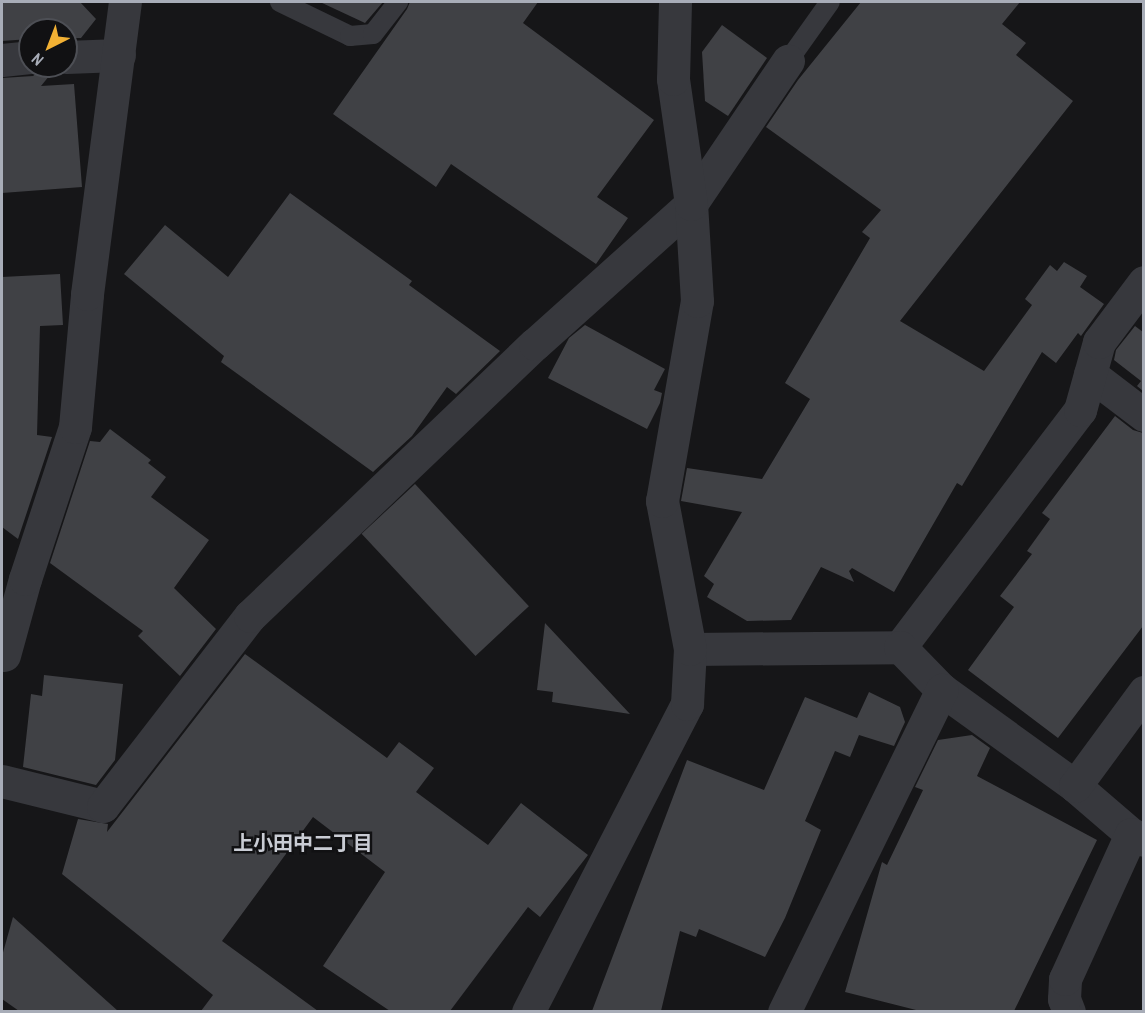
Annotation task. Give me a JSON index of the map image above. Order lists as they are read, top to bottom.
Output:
{
  "districts": ["上小田中二丁目"],
  "north": "bottom left"
}
